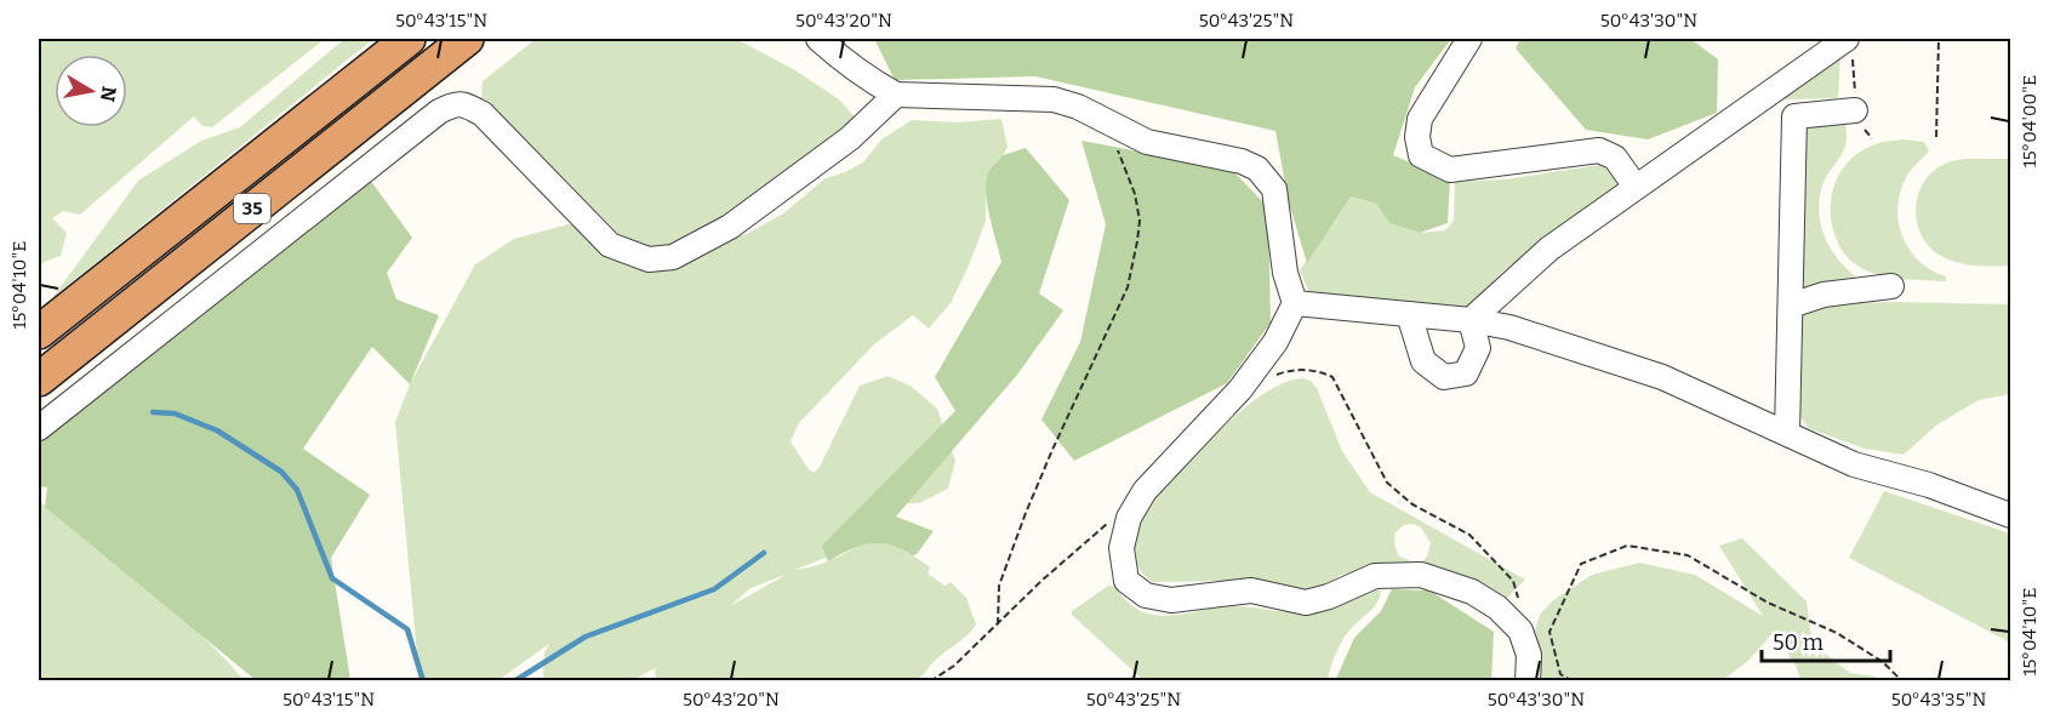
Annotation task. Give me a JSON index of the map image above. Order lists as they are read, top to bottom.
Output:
{
  "streets": {
    "highway": ["35"]
  },
  "scale_bar": "50 m",
  "north": "right",
  "coordinates": [
    "50°43'15\"N",
    "50°43'20\"N",
    "50°43'25\"N",
    "50°43'30\"N",
    "15°04'00\"E",
    "15°04'10\"E",
    "50°43'35\"N"
  ]
}
